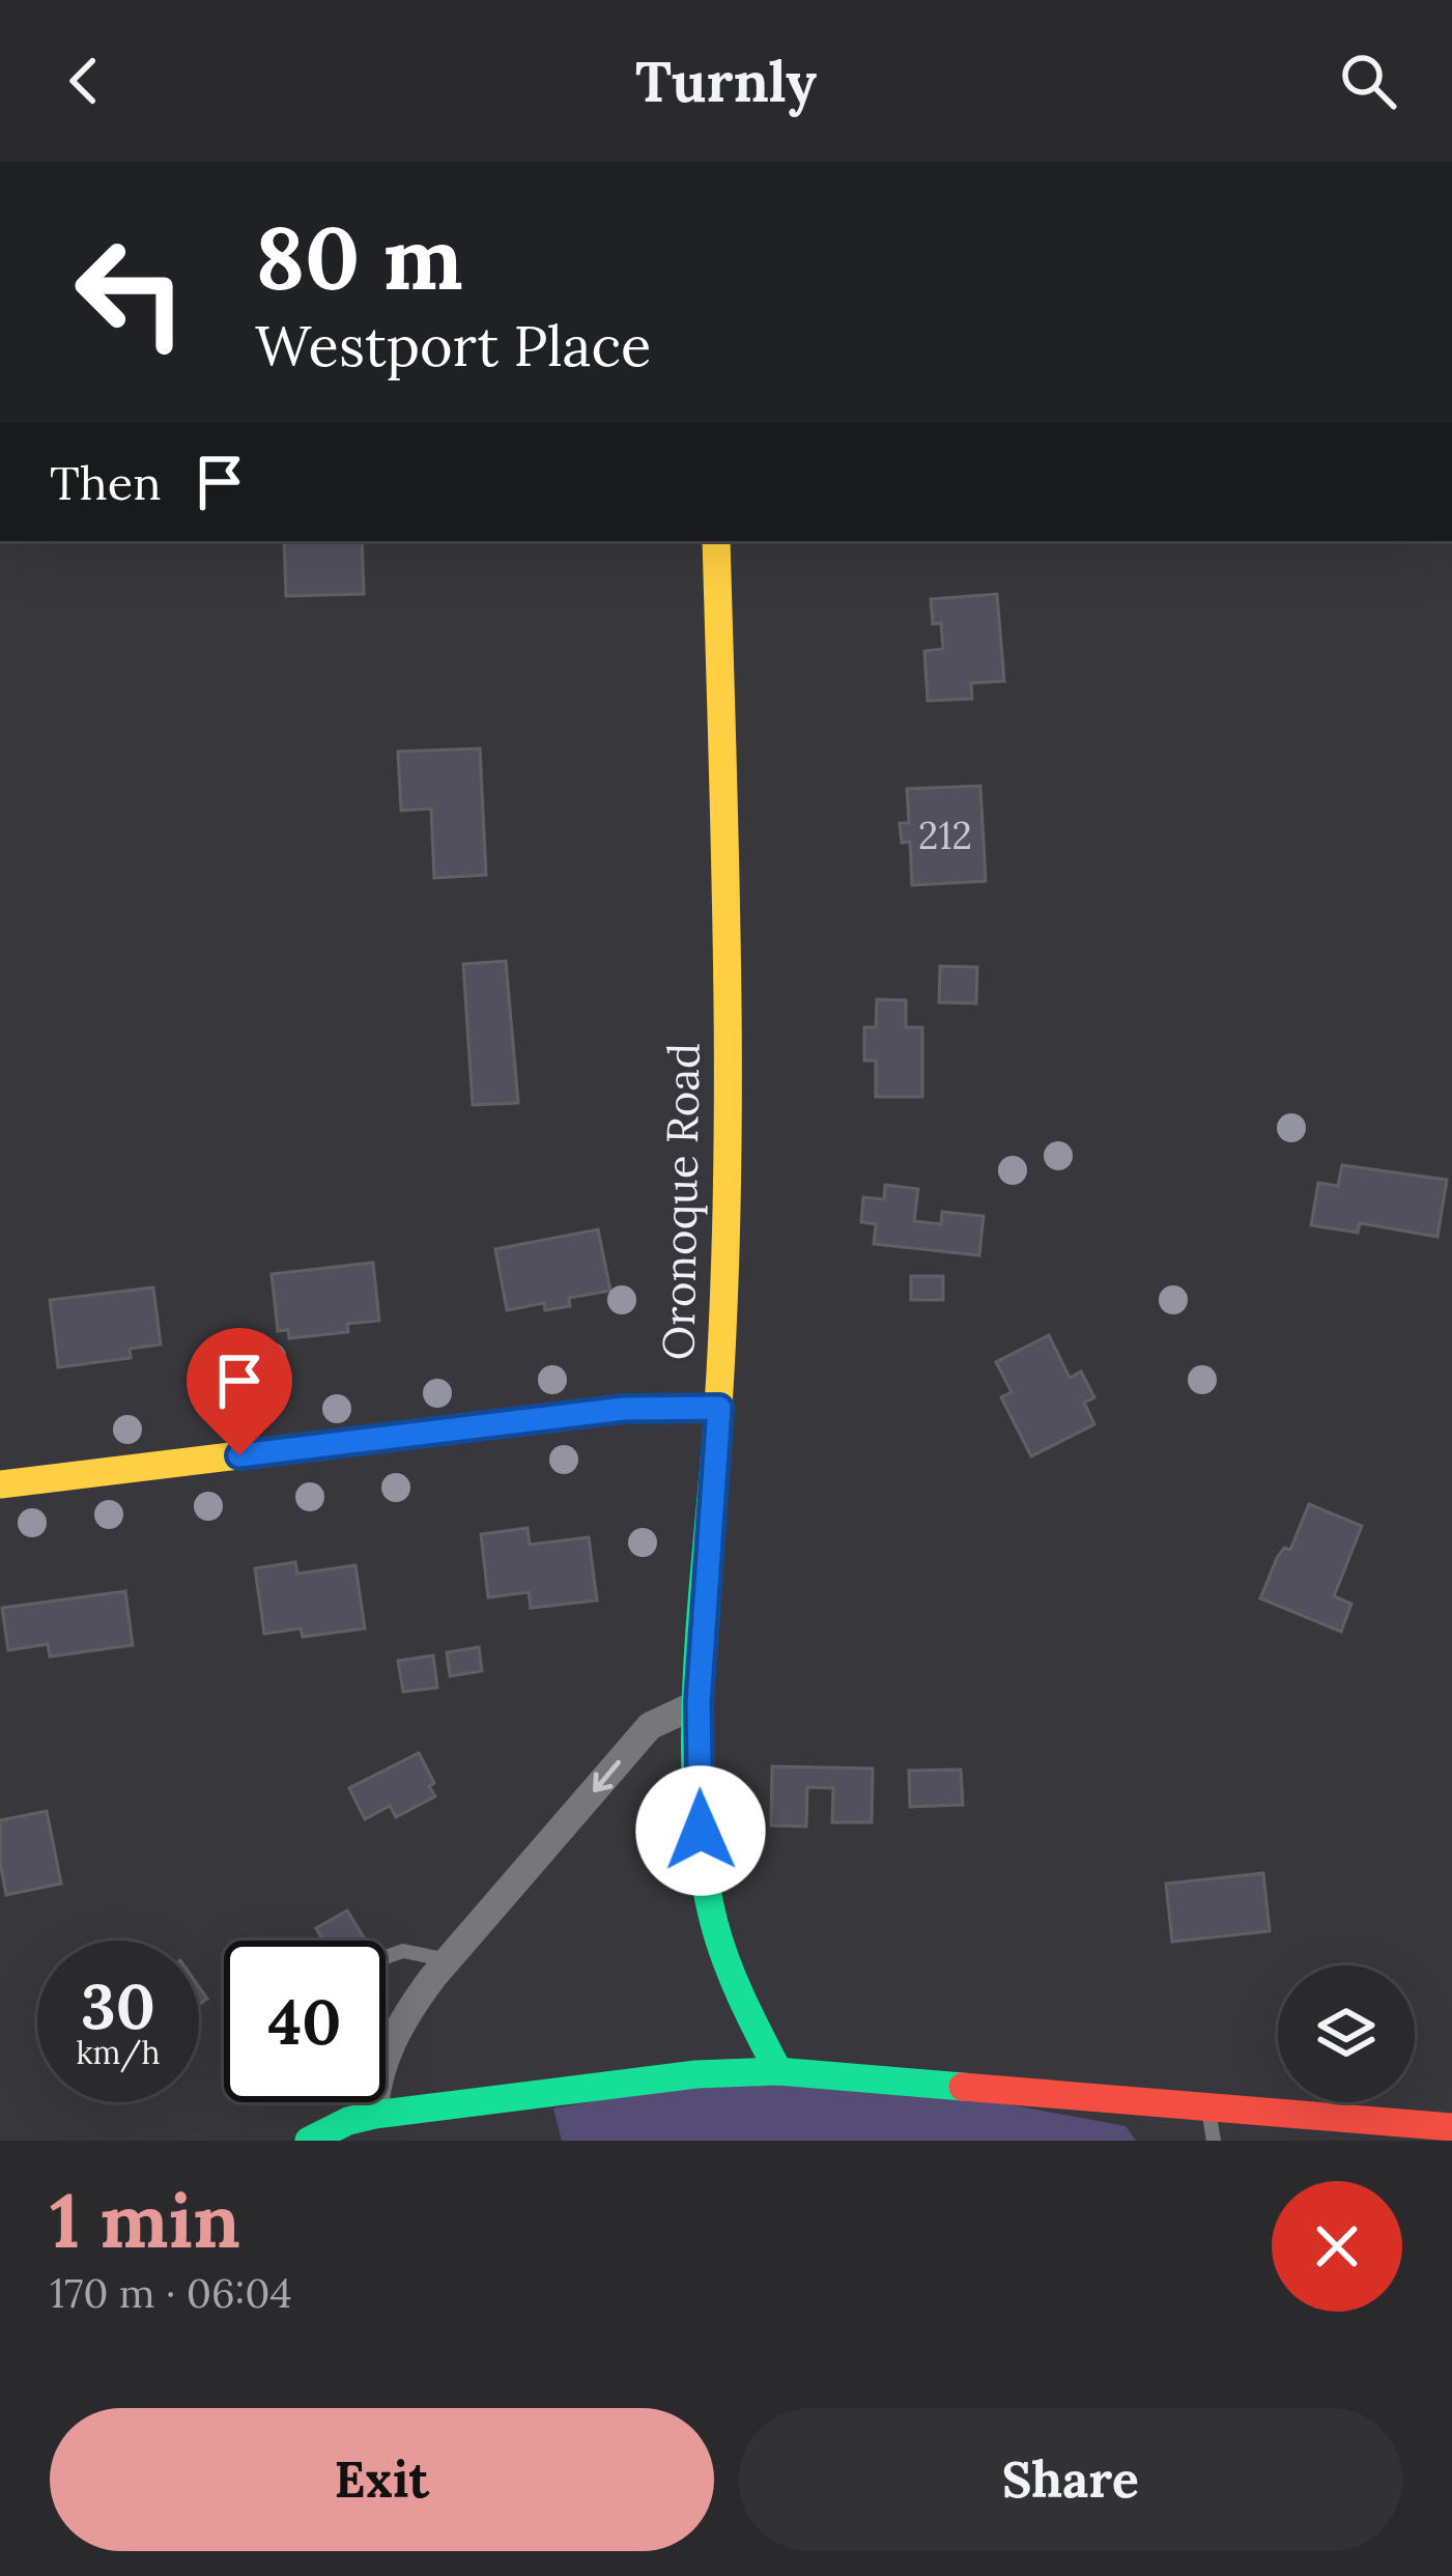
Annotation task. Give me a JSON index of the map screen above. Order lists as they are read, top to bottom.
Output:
{
  "streets": {
    "street": ["Oronoque Road"]
  },
  "house_numbers": ["212"],
  "page": {
    "header": "Turnly",
    "turn": ["80 m", "Westport Place"],
    "then": "Then",
    "speed": "30 km/h",
    "limit": "40",
    "heading": ["1 min", "170 m · 06:04"],
    "buttons": ["Exit", "Share"]
  }
}
